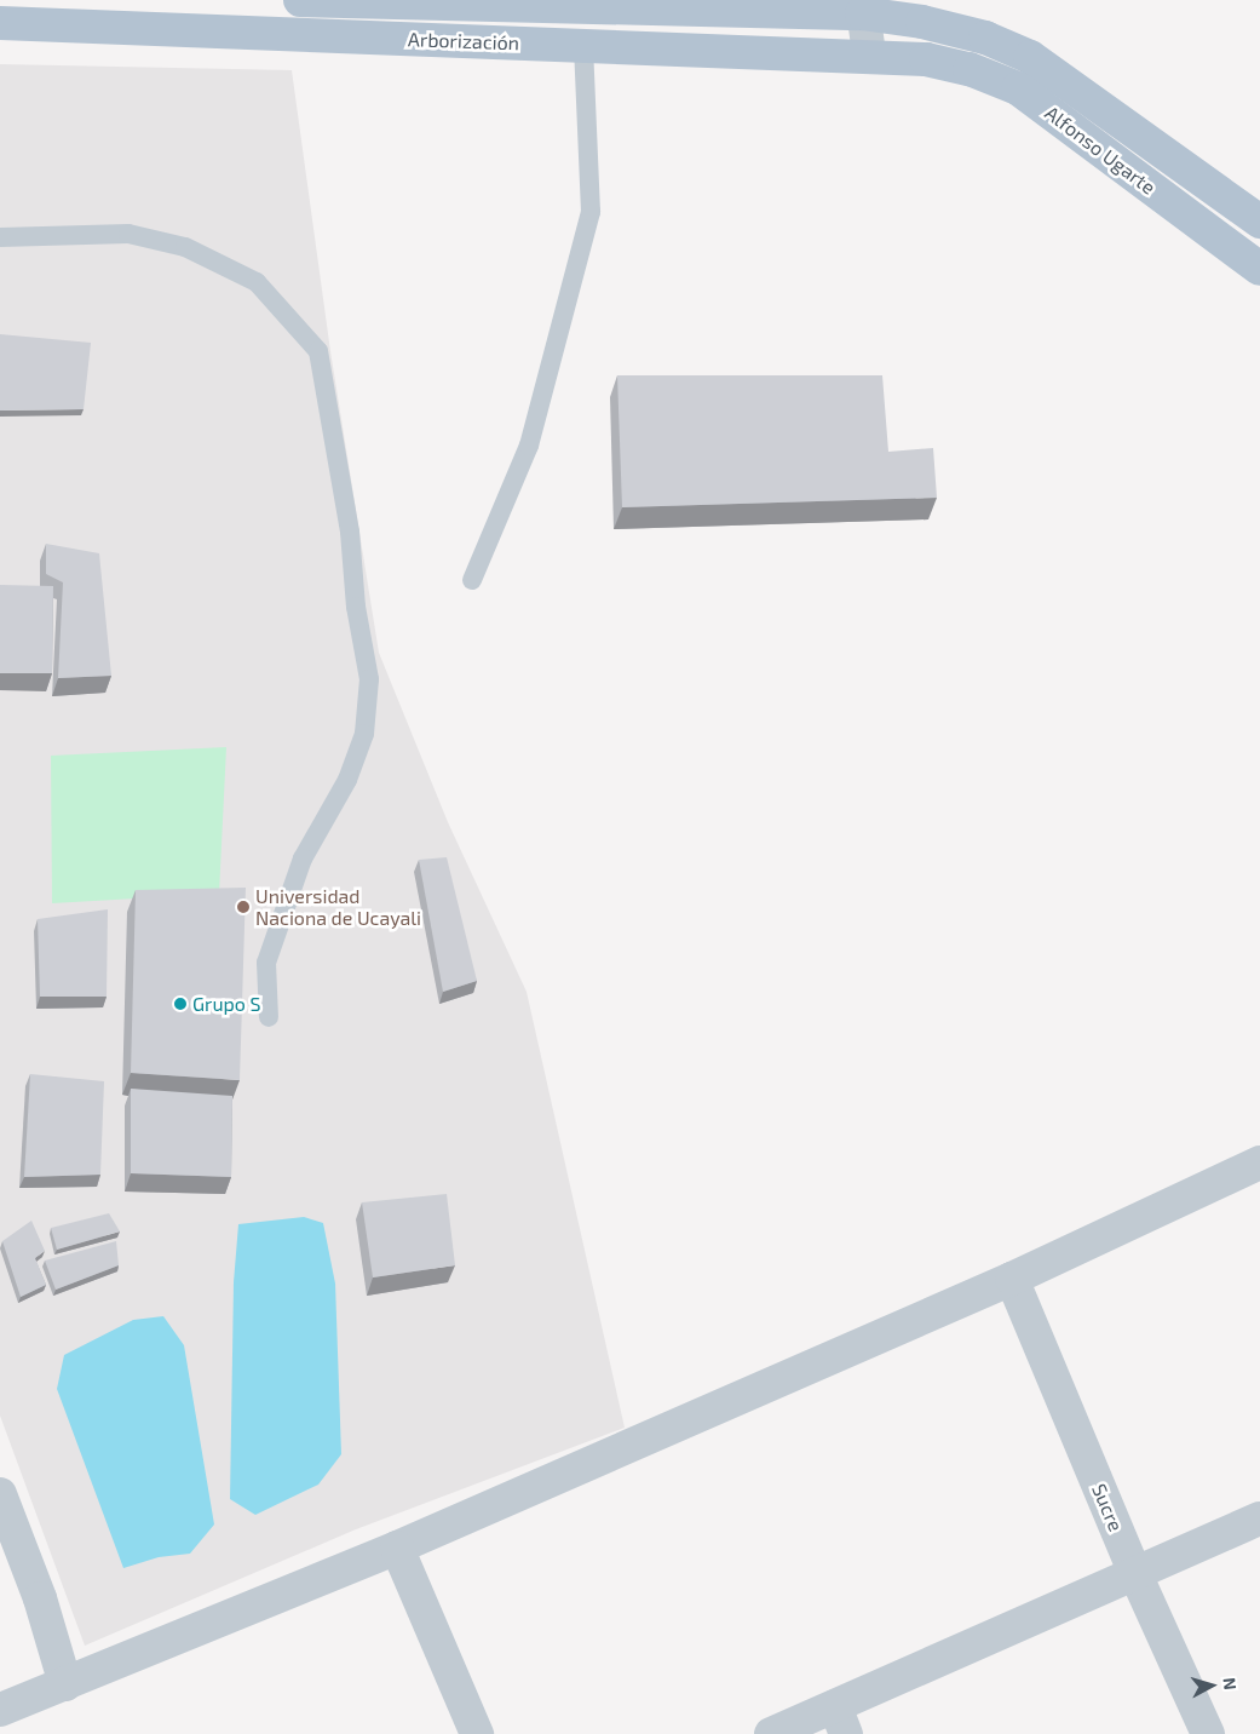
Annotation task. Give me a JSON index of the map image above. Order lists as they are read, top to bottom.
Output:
{
  "streets": {
    "main road": ["Arborización", "Alfonso Ugarte"],
    "street": ["Sucre"]
  },
  "crossings": [
    ["Arborización", "Alfonso Ugarte"]
  ],
  "places": ["Universidad Naciona de Ucayali", "Grupo S"],
  "north": "right"
}
